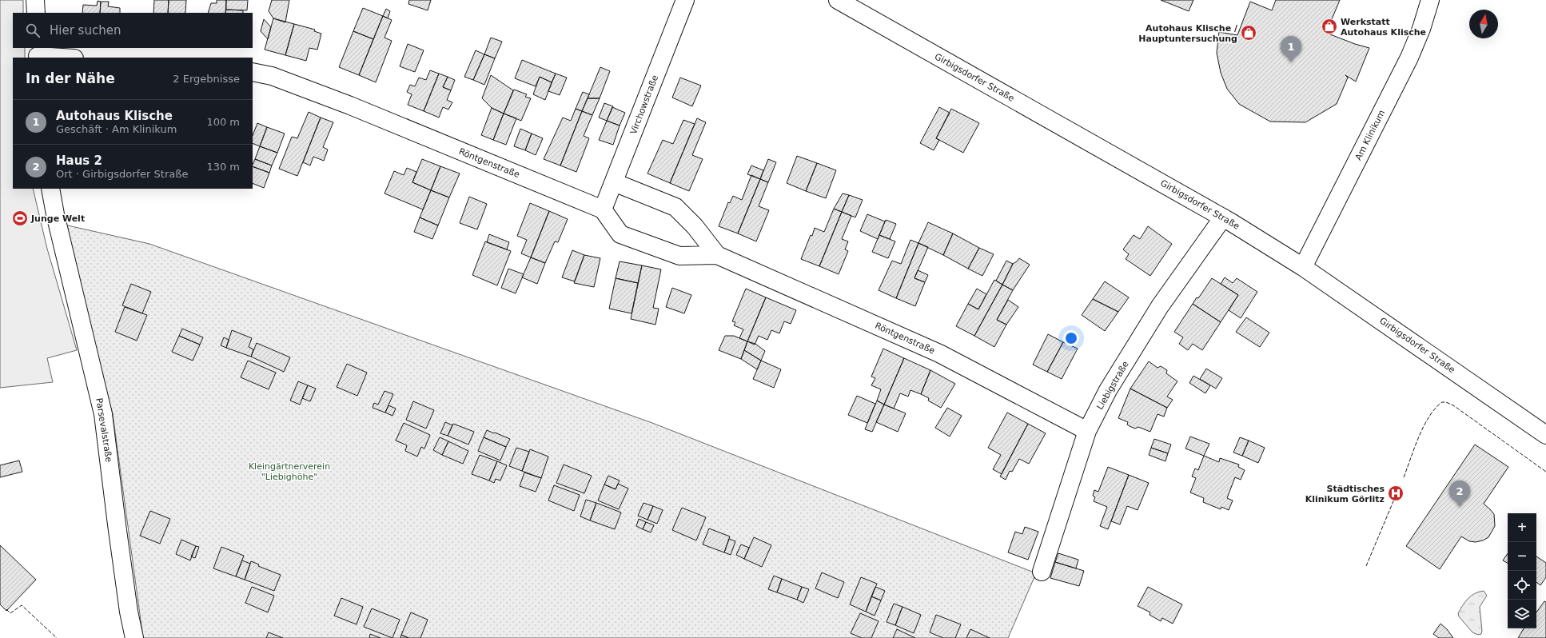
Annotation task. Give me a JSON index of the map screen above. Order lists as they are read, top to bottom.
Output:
{
  "streets": {
    "street": [
      "Girbigsdorfer Straße",
      "Virchowstraße",
      "Am Klinikum",
      "Röntgenstraße",
      "Liebigstraße",
      "Parsevalstraße"
    ]
  },
  "crossings": [
    ["Girbigsdorfer Straße", "Am Klinikum"],
    ["Girbigsdorfer Straße", "Liebigstraße"],
    ["Virchowstraße", "Röntgenstraße"],
    ["Röntgenstraße", "Liebigstraße"]
  ],
  "parks": ["Kleingärtnerverein \"Liebighöhe\""],
  "places": {
    "shop": ["Werkstatt Autohaus Klische", "Autohaus Klische / Hauptuntersuchung"],
    "sports": ["Junge Welt"],
    "hospital": ["Städtisches Klinikum Görlitz"]
  },
  "north": "top",
  "page": {
    "search": "Hier suchen",
    "pins": ["1", "2"],
    "heading": ["In der Nähe", "2 Ergebnisse"],
    "list": [
      {
        "mark": "1",
        "name": "Autohaus Klische",
        "note": "Geschäft · Am Klinikum",
        "value": "100 m"
      },
      {
        "mark": "2",
        "name": "Haus 2",
        "note": "Ort · Girbigsdorfer Straße",
        "value": "130 m"
      }
    ],
    "map_buttons": ["+", "−"]
  }
}
